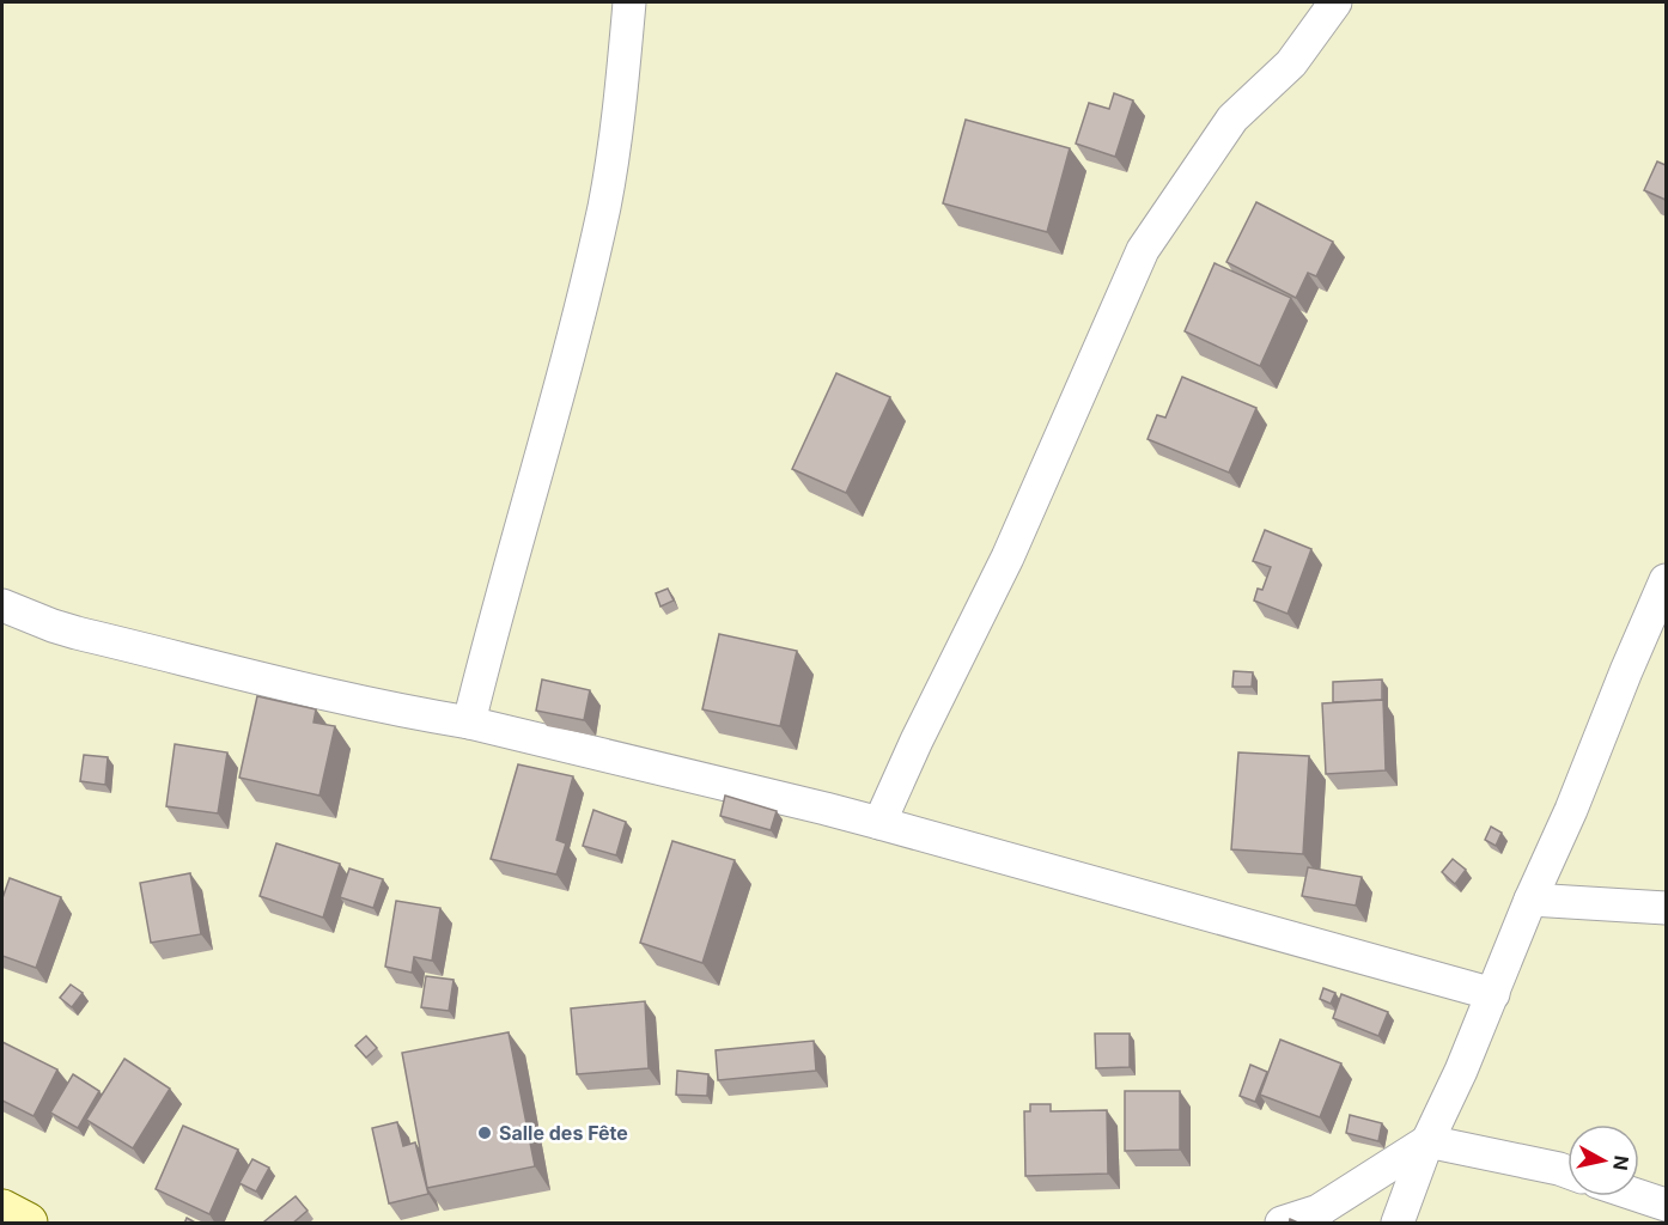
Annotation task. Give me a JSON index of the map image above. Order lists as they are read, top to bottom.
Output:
{
  "places": ["Salle des Fête"],
  "north": "right"
}
